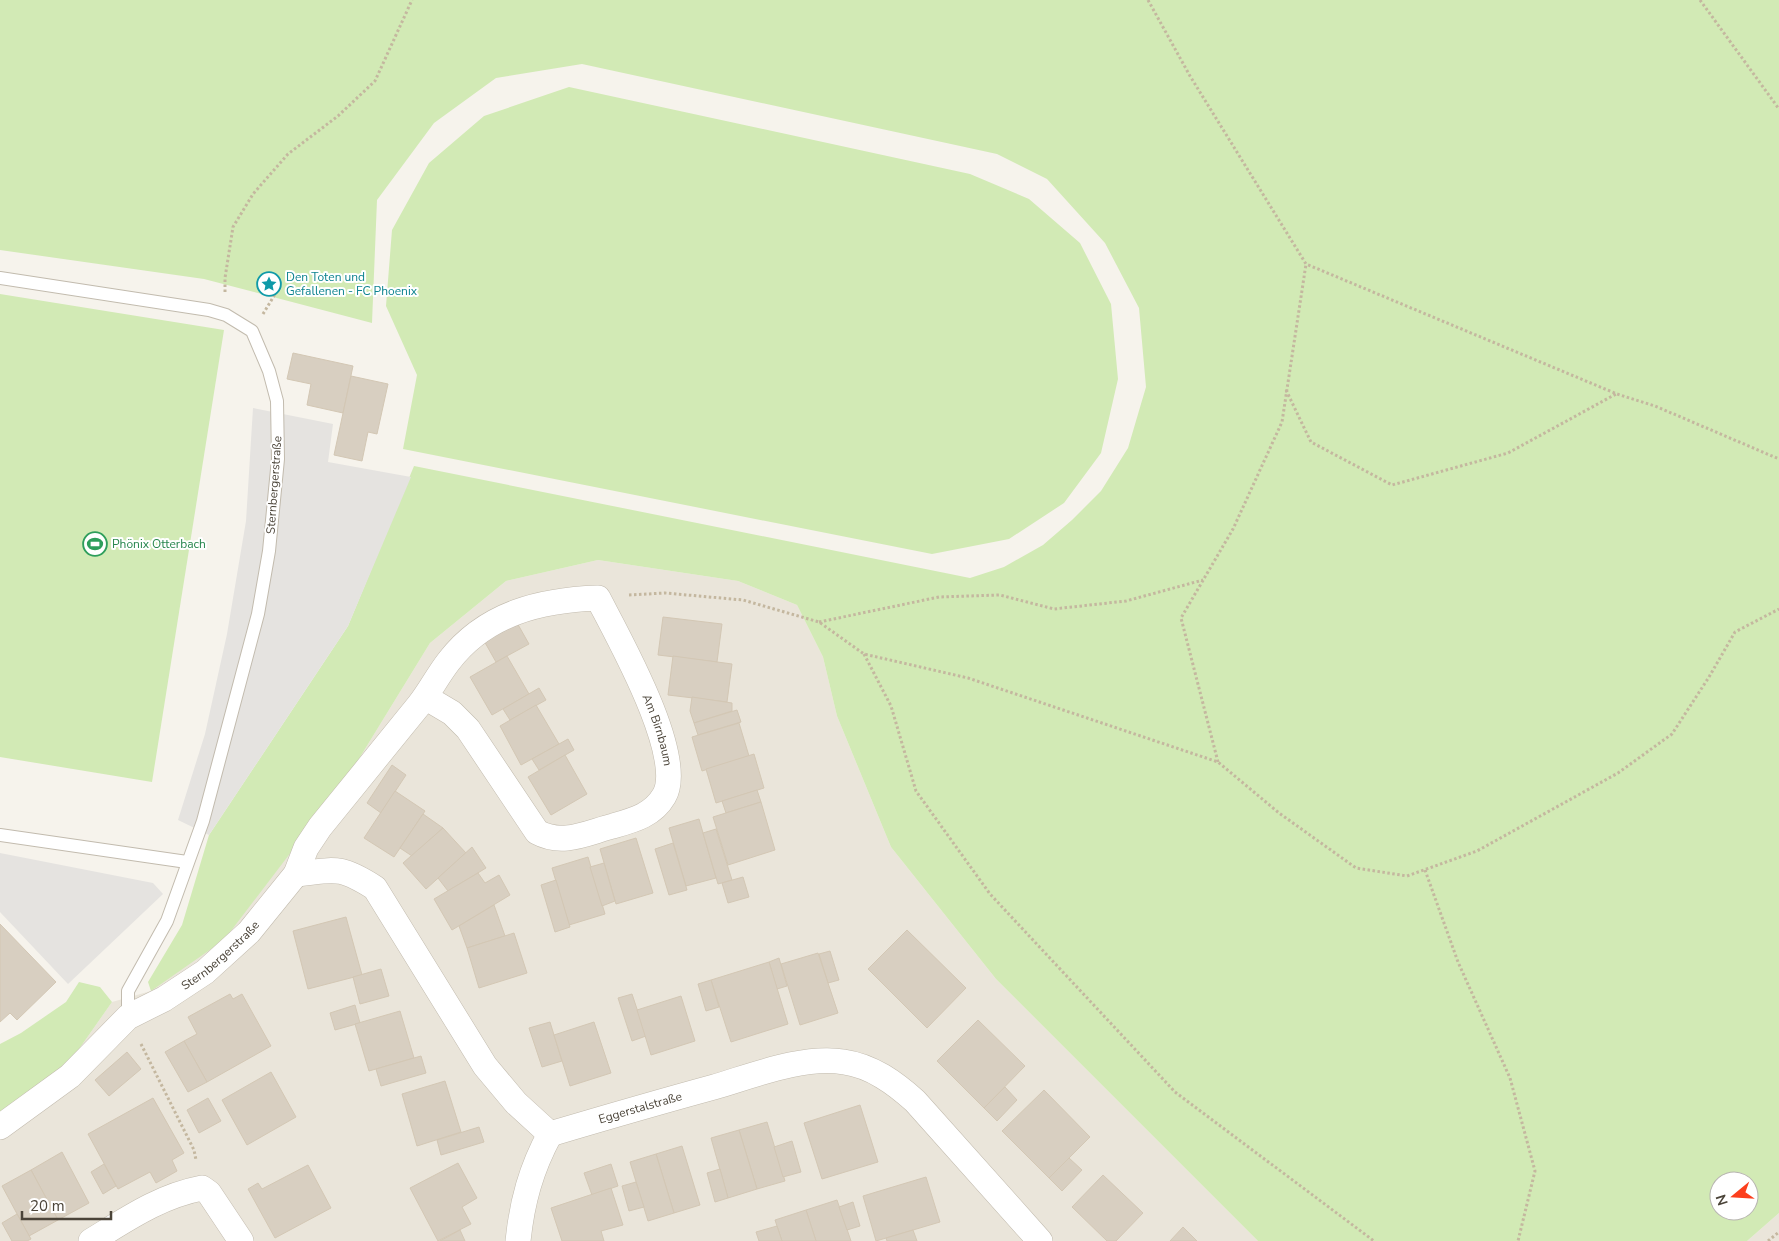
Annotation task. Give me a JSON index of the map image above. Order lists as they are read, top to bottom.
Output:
{
  "streets": {
    "street": ["Sternbergerstraße", "Am Birnbaum", "Eggerstalstraße"]
  },
  "places": {
    "place": ["Den Toten und Gefallenen - FC Phoenix"],
    "sports": ["Phönix Otterbach"]
  },
  "scale_bar": "20 m",
  "north": "left"
}
